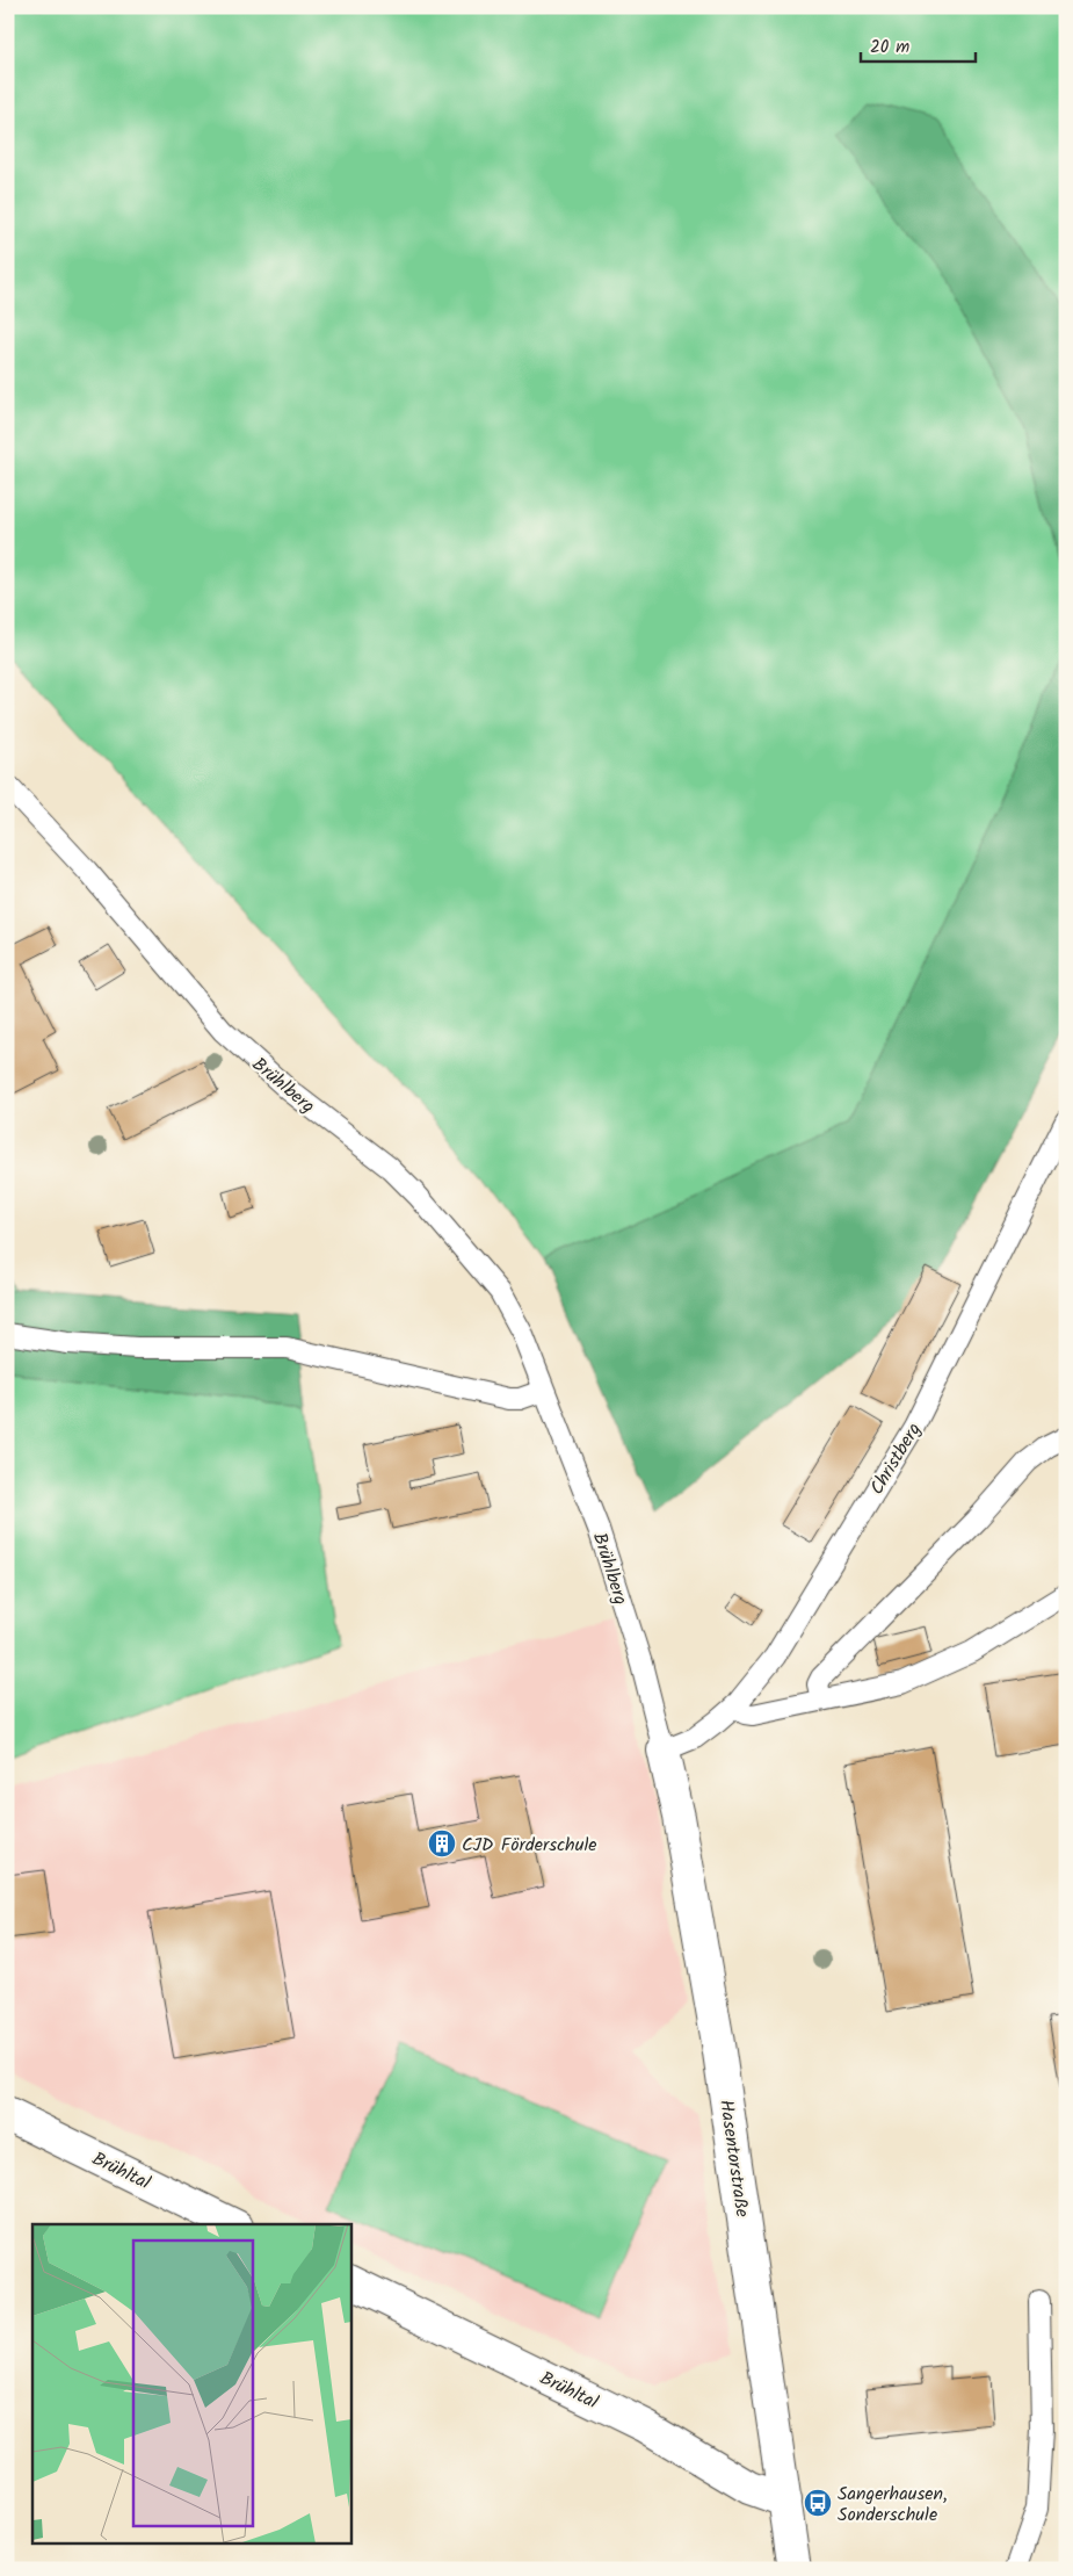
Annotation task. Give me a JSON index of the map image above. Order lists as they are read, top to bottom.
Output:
{
  "streets": {
    "street": ["Hasentorstraße", "Brühltal"],
    "lane": ["Brühlberg", "Christberg"]
  },
  "crossings": [
    ["Brühlberg", "Christberg"],
    ["Brühlberg", "Hasentorstraße"],
    ["Christberg", "Hasentorstraße"],
    ["Hasentorstraße", "Brühltal"]
  ],
  "places": {
    "building": ["CJD Förderschule"],
    "bus stop": ["Sangerhausen, Sonderschule"]
  },
  "scale_bar": "20 m"
}
